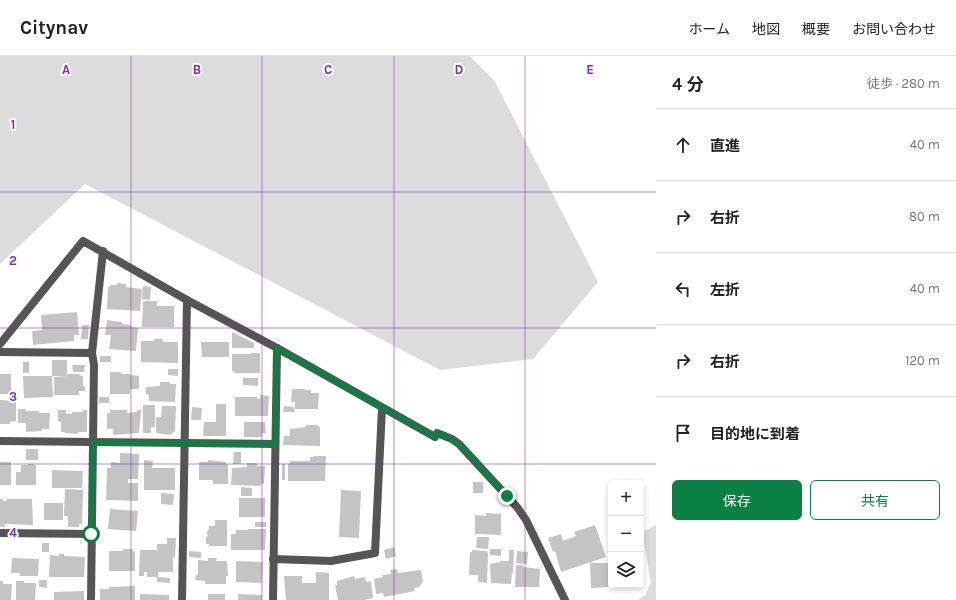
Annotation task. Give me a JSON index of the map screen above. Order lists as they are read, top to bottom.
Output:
{
  "page": {
    "header": "Citynav",
    "nav": [
      "ホーム",
      "地図",
      "概要",
      "お問い合わせ"
    ],
    "heading": ["4 分", "徒歩 · 280 m"],
    "list": [
      ["直進", "40 m"],
      ["右折", "80 m"],
      ["左折", "40 m"],
      ["右折", "120 m"],
      "目的地に到着"
    ],
    "buttons": ["保存", "共有"],
    "map_buttons": ["+", "−"]
  },
  "grid": {
    "columns": [
      "A",
      "B",
      "C",
      "D",
      "E"
    ],
    "rows": [
      "1",
      "2",
      "3",
      "4"
    ]
  }
}
